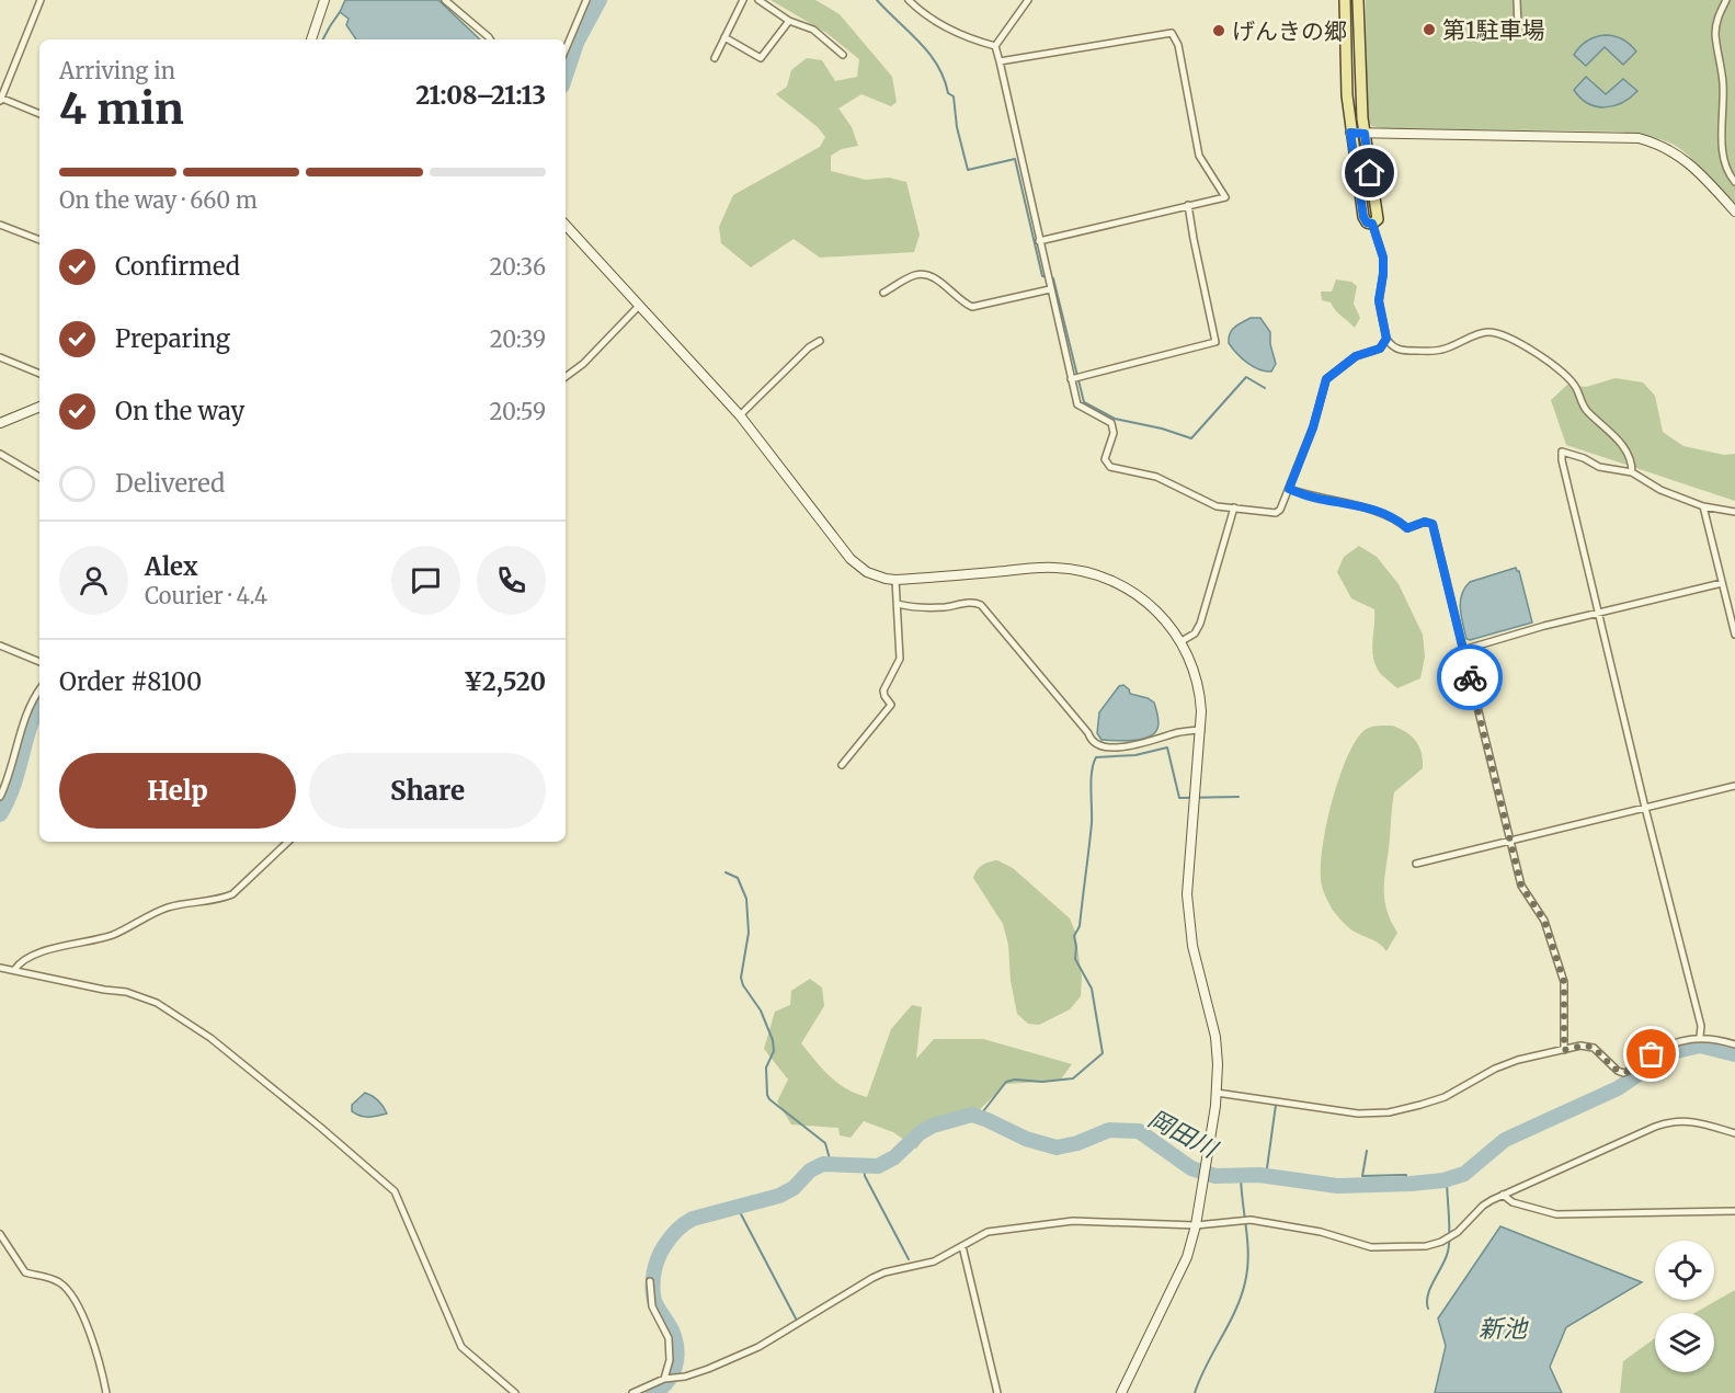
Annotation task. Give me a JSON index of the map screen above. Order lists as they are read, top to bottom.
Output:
{
  "water": ["岡田川", "新池"],
  "places": ["第1駐車場", "げんきの郷"],
  "page": {
    "heading": ["4 min", "Arriving in", "21:08–21:13"],
    "panel": [
      "Alex",
      "Courier · 4.4",
      "Order #8100",
      "¥2,520"
    ],
    "bar": "On the way · 660 m",
    "list": [
      ["Confirmed", "20:36"],
      ["Preparing", "20:39"],
      ["On the way", "20:59"],
      "Delivered"
    ],
    "buttons": ["Help", "Share"]
  }
}
